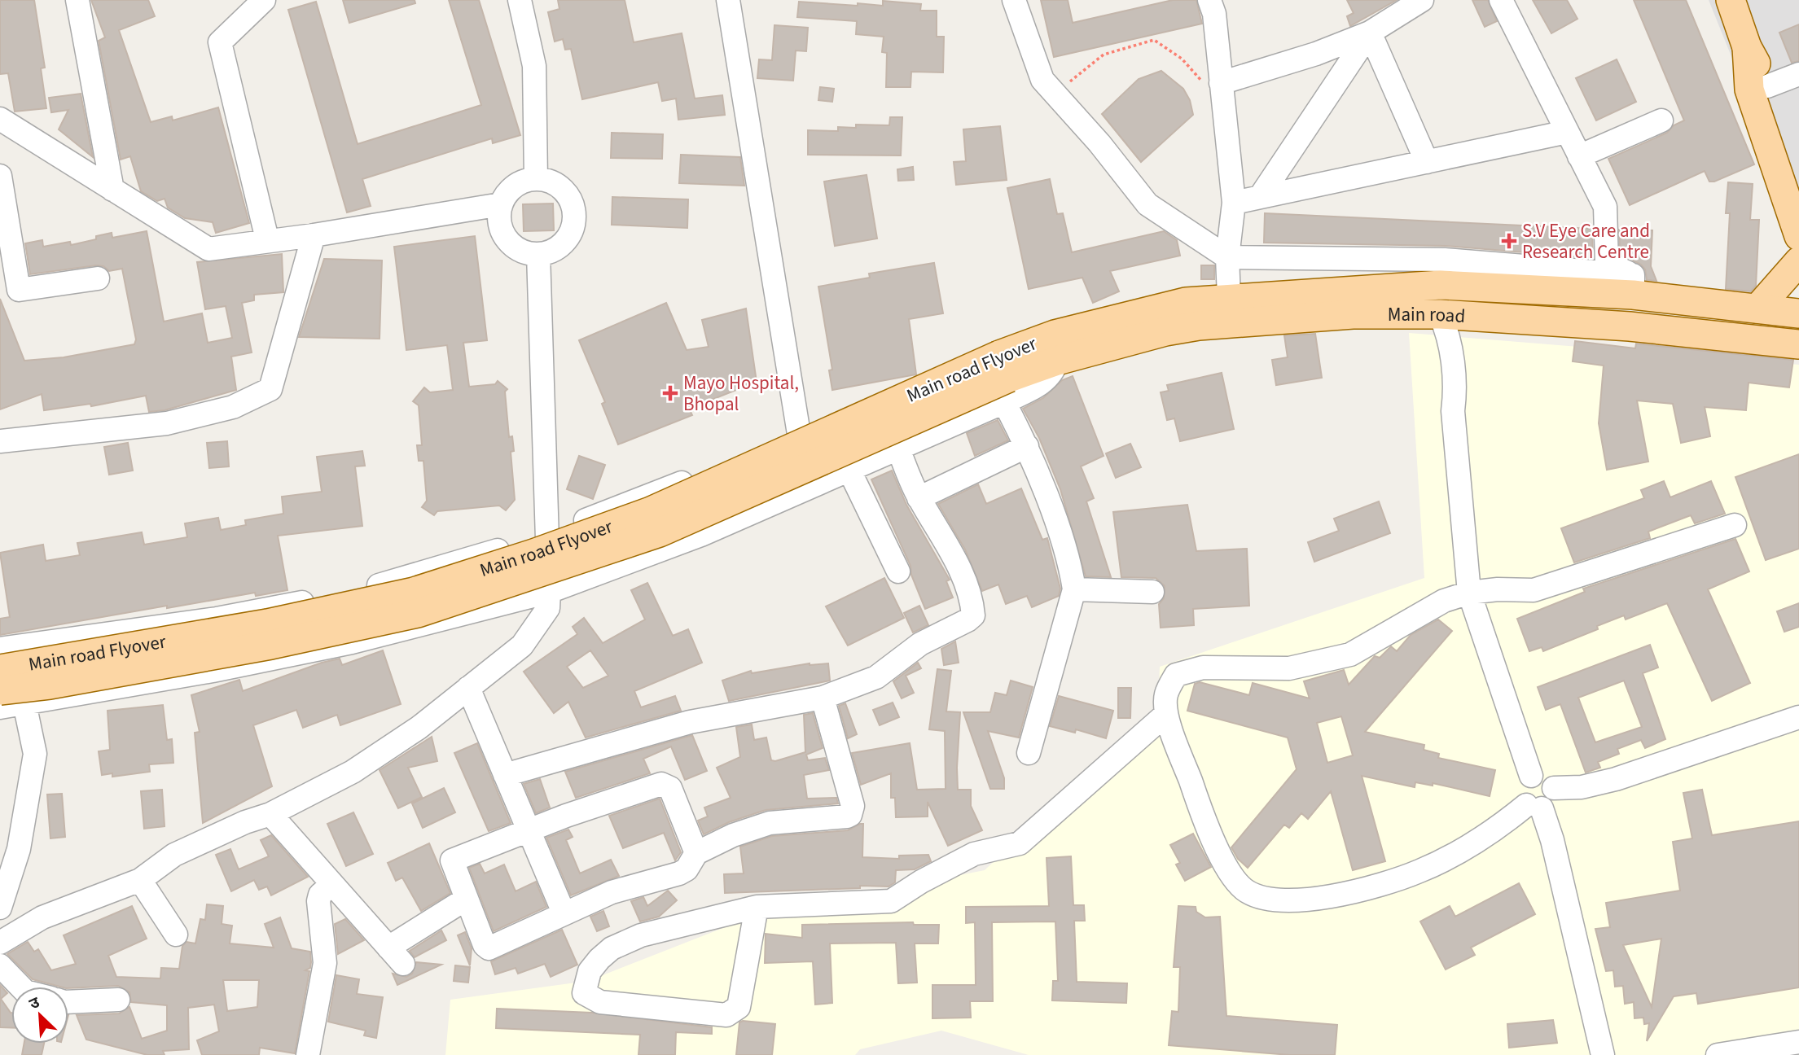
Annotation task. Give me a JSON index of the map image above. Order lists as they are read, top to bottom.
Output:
{
  "streets": {
    "main road": ["Main road", "Main road Flyover"]
  },
  "crossings": [
    ["Main road", "Main road Flyover"]
  ],
  "places": {
    "health": ["S.V Eye Care and Research Centre", "Mayo Hospital, Bhopal"]
  },
  "north": "top left"
}
